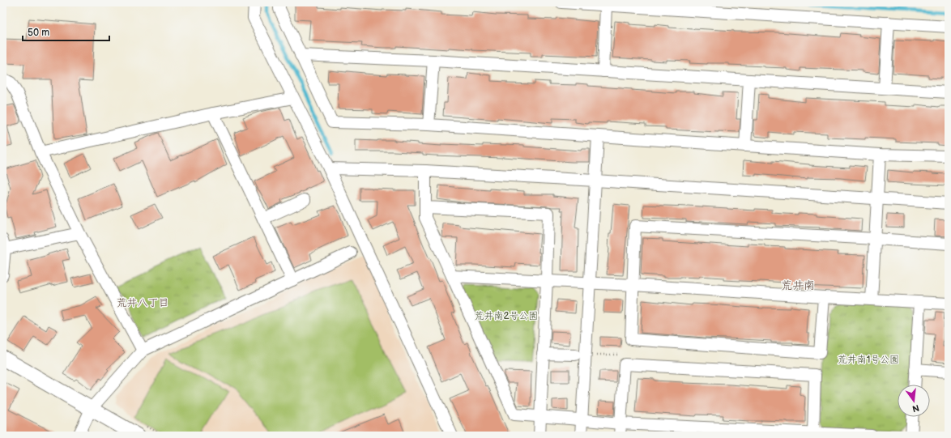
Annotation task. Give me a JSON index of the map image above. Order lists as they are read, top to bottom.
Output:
{
  "districts": ["荒井南", "荒井八丁目"],
  "parks": ["荒井南2号公園", "荒井南1号公園"],
  "scale_bar": "50 m",
  "north": "bottom"
}
